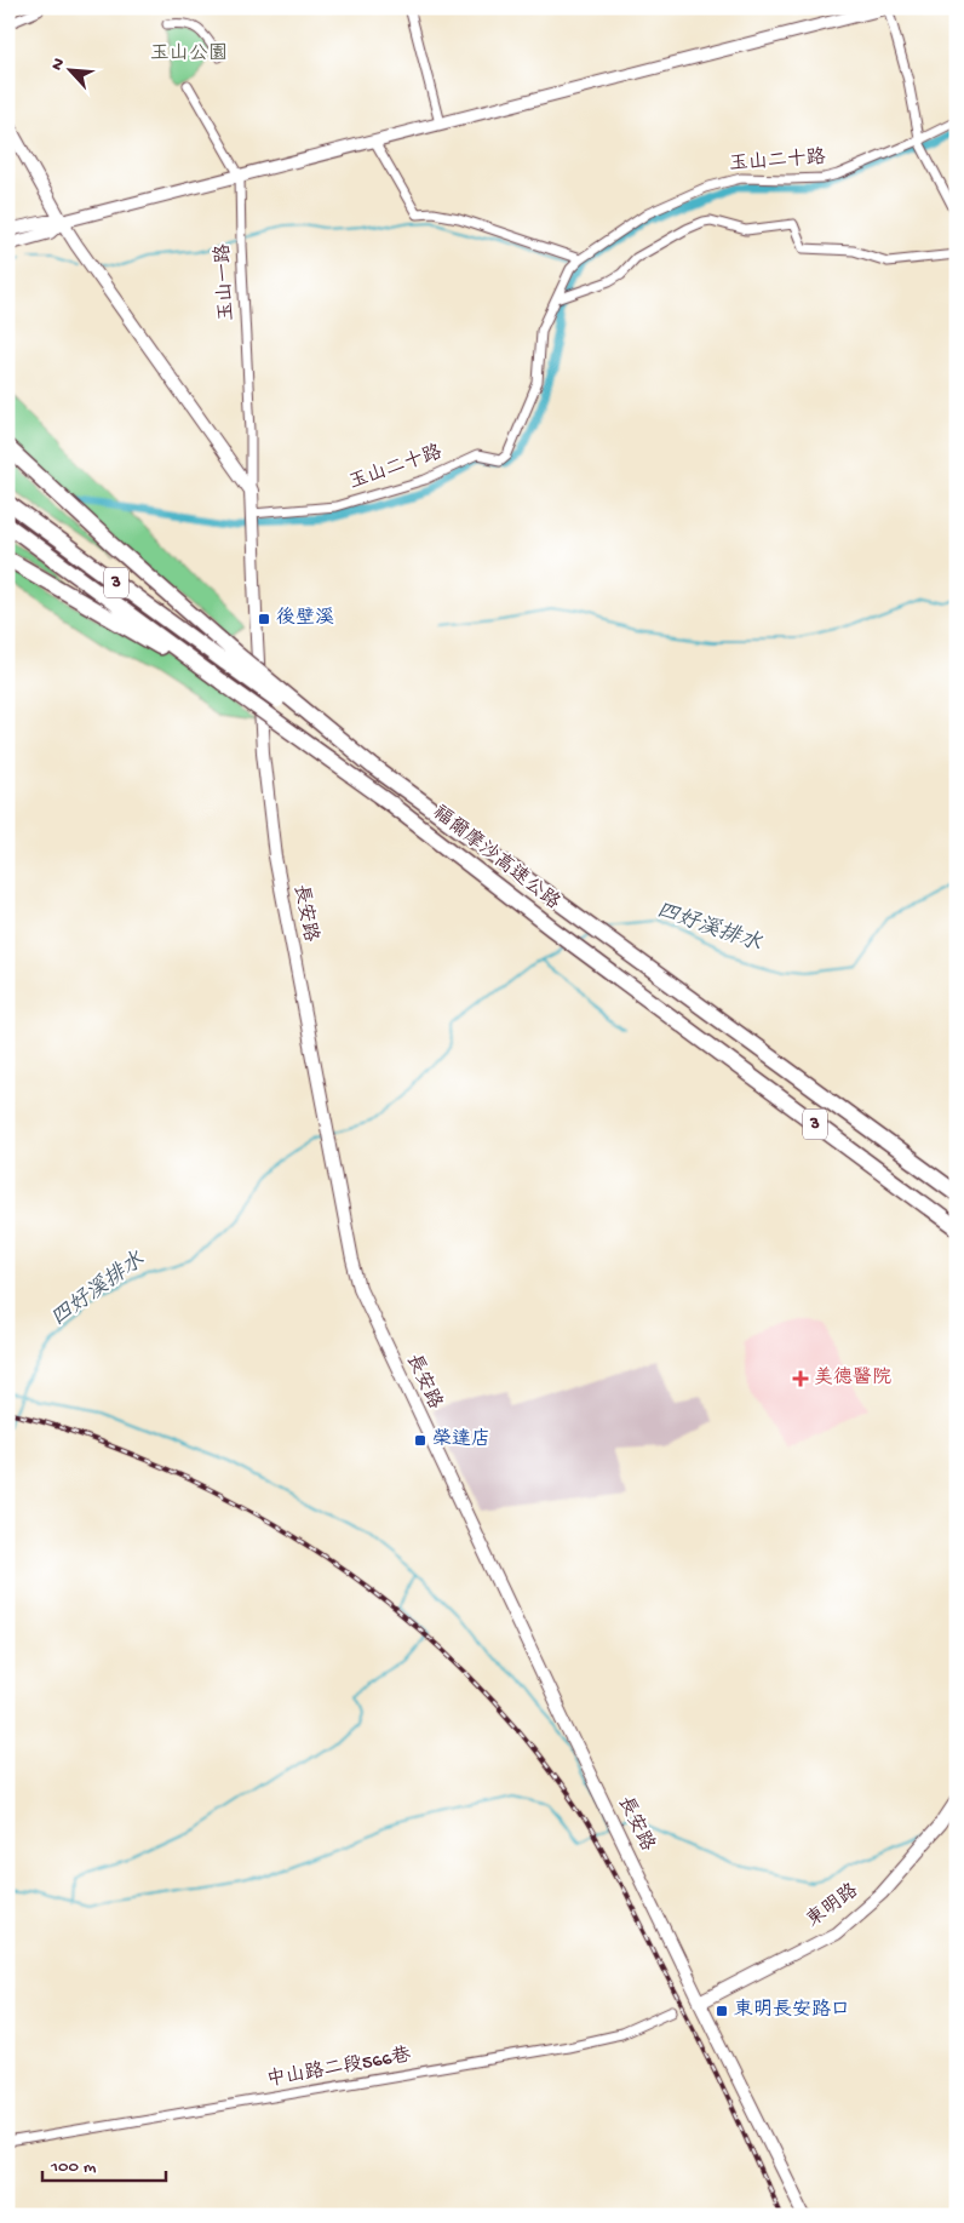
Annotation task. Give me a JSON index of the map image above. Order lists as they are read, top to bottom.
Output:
{
  "streets": {
    "highway": ["3", "福爾摩沙高速公路"],
    "main road": ["長安路", "東明路"],
    "street": ["玉山二十路", "玉山一路", "中山路二段566巷"]
  },
  "crossings": [
    ["玉山二十路", "長安路"],
    ["玉山一路", "長安路"],
    ["3", "福爾摩沙高速公路"],
    ["長安路", "東明路"]
  ],
  "water": ["四好溪排水"],
  "parks": ["玉山公園"],
  "places": {
    "transit": ["後壁溪", "榮達店", "東明長安路口"],
    "health": ["美德醫院"]
  },
  "scale_bar": "100 m",
  "north": "top left"
}
